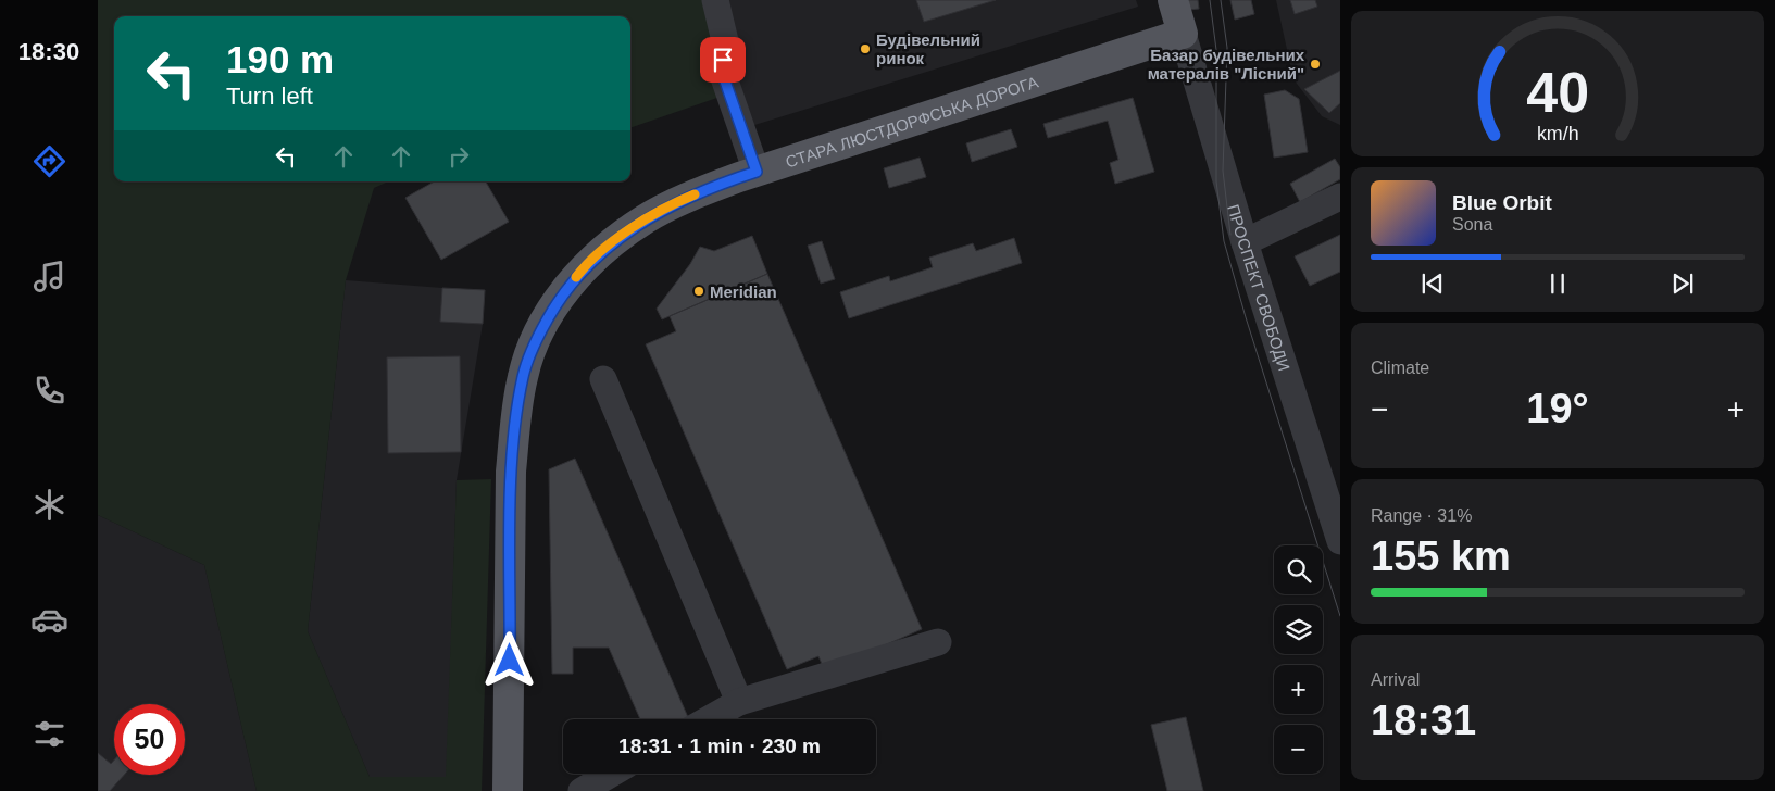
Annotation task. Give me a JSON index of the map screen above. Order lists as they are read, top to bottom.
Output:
{
  "streets": {
    "main road": ["СТАРА ЛЮСТДОРФСЬКА ДОРОГА"],
    "street": ["ПРОСПЕКТ СВОБОДИ"]
  },
  "crossings": [
    ["СТАРА ЛЮСТДОРФСЬКА ДОРОГА", "ПРОСПЕКТ СВОБОДИ"]
  ],
  "places": ["Будівельний ринок", "Базар будівельних матералів \"Лісний\"", "Meridian"],
  "page": {
    "tabs": "18:30",
    "turn": ["190 m", "Turn left"],
    "song": ["Blue Orbit", "Sona"],
    "tile": [
      "Climate",
      ["Range · 31%", "155 km"],
      ["Arrival", "18:31"]
    ],
    "heat": ["−", "19°", "+"],
    "map_buttons": ["+", "−"],
    "limit": "50",
    "trip": "18:31 · 1 min · 230 m",
    "gauge": ["40", "km/h"]
  }
}
